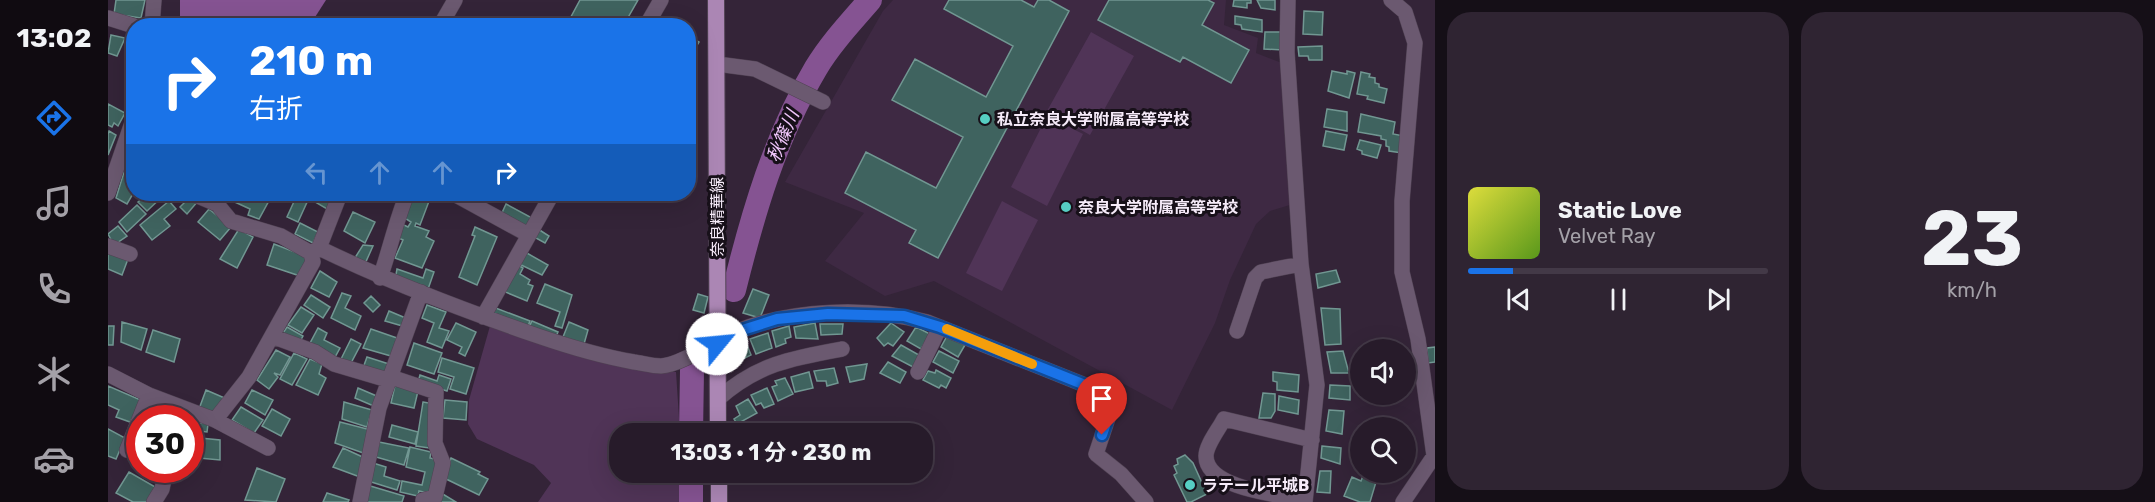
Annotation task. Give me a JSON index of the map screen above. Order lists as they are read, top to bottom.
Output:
{
  "streets": {
    "main road": ["奈良精華線"]
  },
  "water": ["秋篠川"],
  "places": ["私立奈良大学附属高等学校", "奈良大学附属高等学校", "ラテール平城B"],
  "page": {
    "tabs": "13:02",
    "tile": ["23", "km/h"],
    "turn": ["210 m", "右折"],
    "song": ["Static Love", "Velvet Ray"],
    "limit": "30",
    "trip": "13:03 · 1 分 · 230 m"
  }
}
